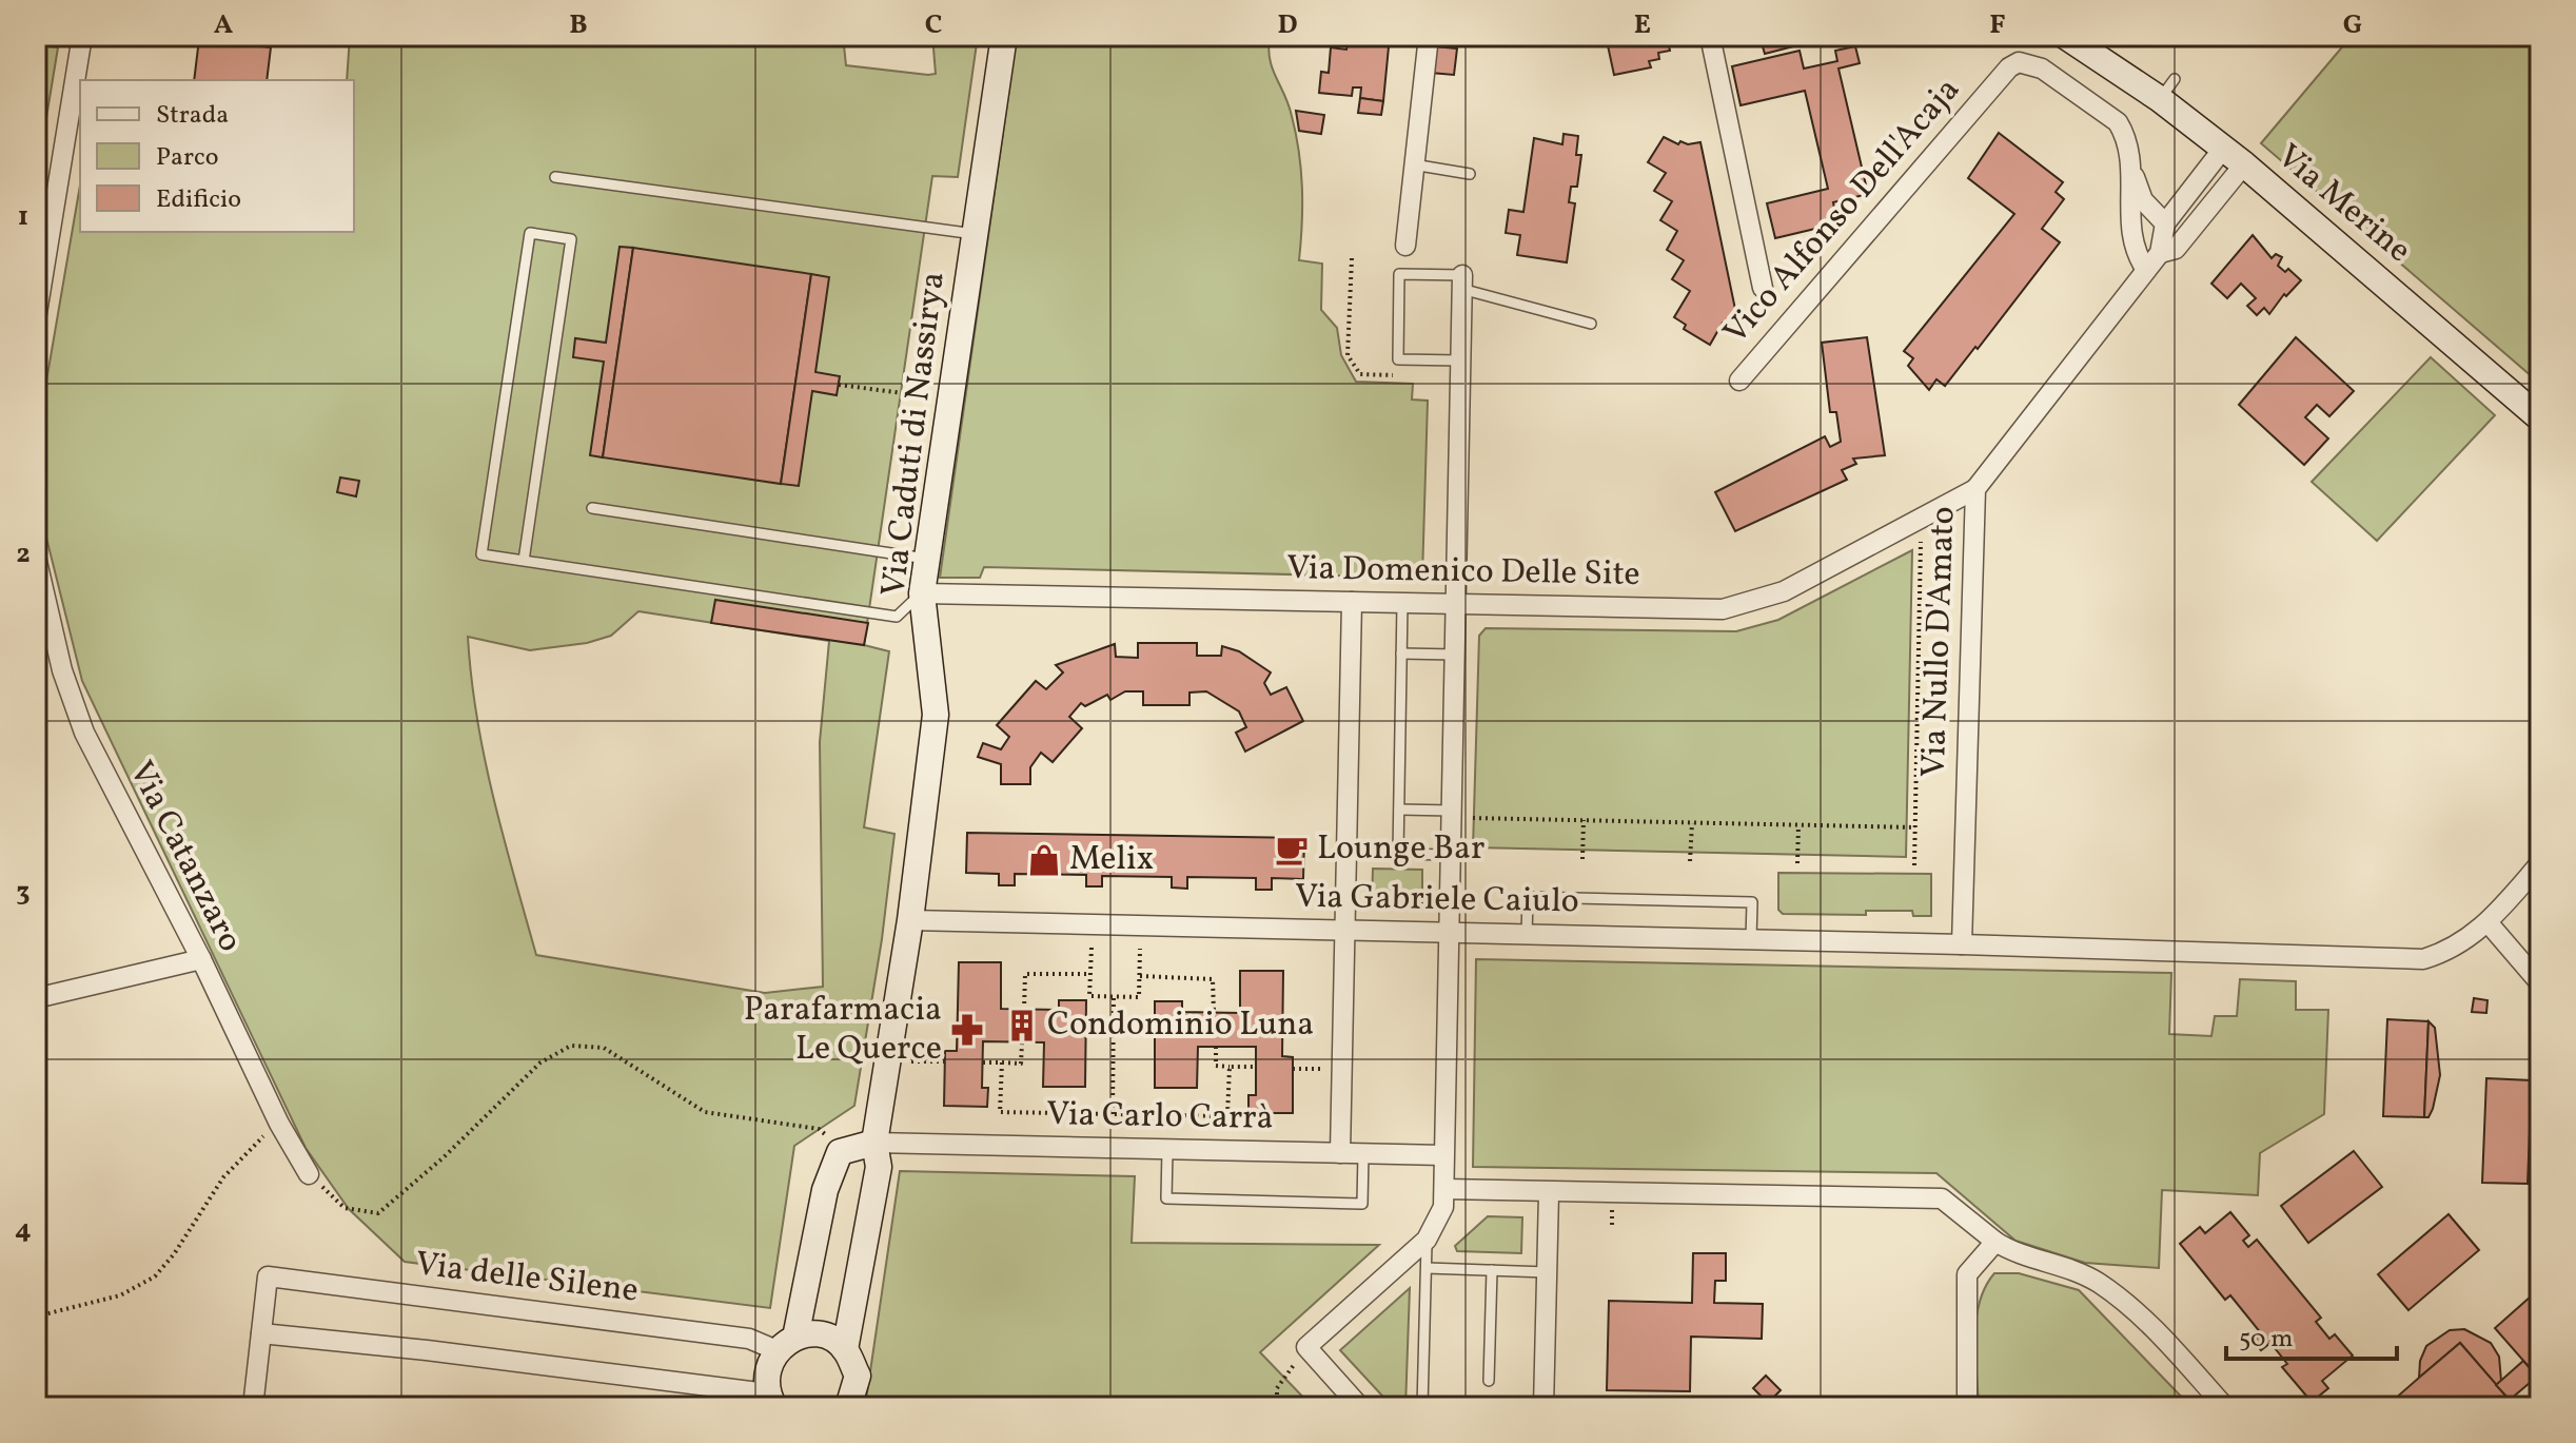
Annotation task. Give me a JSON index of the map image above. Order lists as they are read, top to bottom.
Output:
{
  "streets": {
    "street": [
      "Via Merine",
      "Vico Alfonso Dell'Acaja",
      "Via Caduti di Nassirya",
      "Via Domenico Delle Site",
      "Via Nullo D'Amato",
      "Via Catanzaro",
      "Via Gabriele Caiulo",
      "Via Carlo Carrà",
      "Via delle Silene"
    ]
  },
  "crossings": [
    ["Via Merine", "Via Nullo D'Amato"],
    ["Vico Alfonso Dell'Acaja", "Via Nullo D'Amato"],
    ["Via Caduti di Nassirya", "Via Domenico Delle Site"],
    ["Via Caduti di Nassirya", "Via Gabriele Caiulo"],
    ["Via Caduti di Nassirya", "Via Carlo Carrà"],
    ["Via Domenico Delle Site", "Via Nullo D'Amato"],
    ["Via Nullo D'Amato", "Via Gabriele Caiulo"]
  ],
  "places": {
    "cafe": ["Lounge Bar"],
    "shop": ["Melix"],
    "building": ["Condominio Luna"],
    "pharmacy": ["Parafarmacia Le Querce"]
  },
  "legend": ["Strada", "Parco", "Edificio"],
  "scale_bar": "50 m",
  "grid": {
    "columns": [
      "A",
      "B",
      "C",
      "D",
      "E",
      "F",
      "G"
    ],
    "rows": [
      "1",
      "2",
      "3",
      "4"
    ]
  }
}
